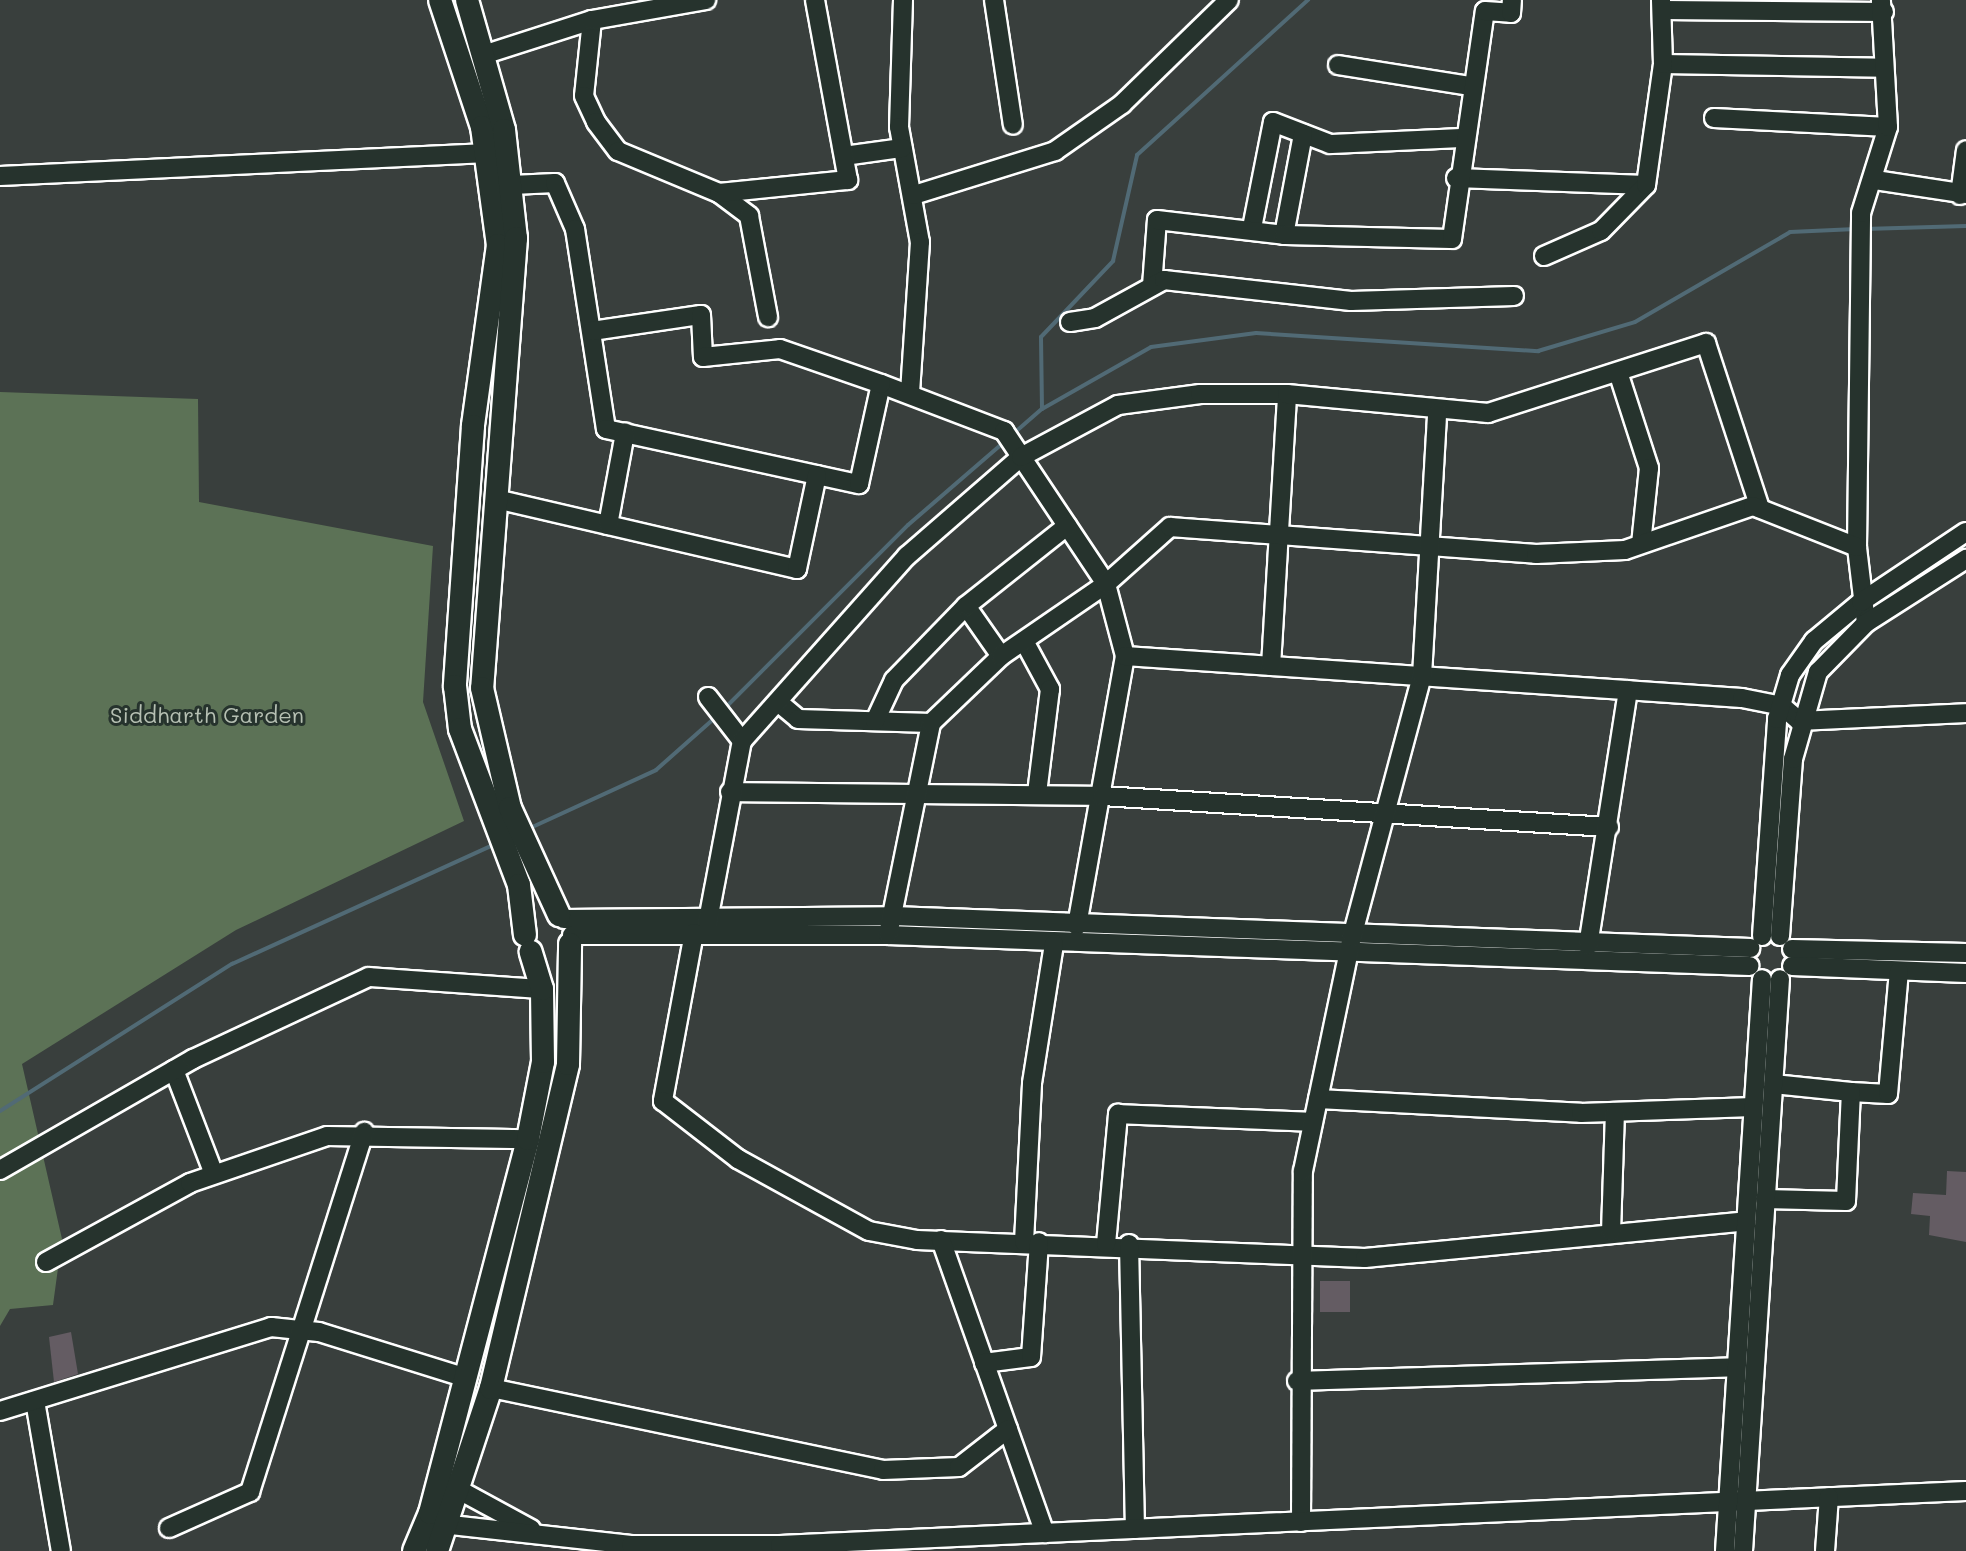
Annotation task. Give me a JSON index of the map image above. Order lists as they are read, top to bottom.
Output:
{
  "parks": ["Siddharth Garden"]
}
